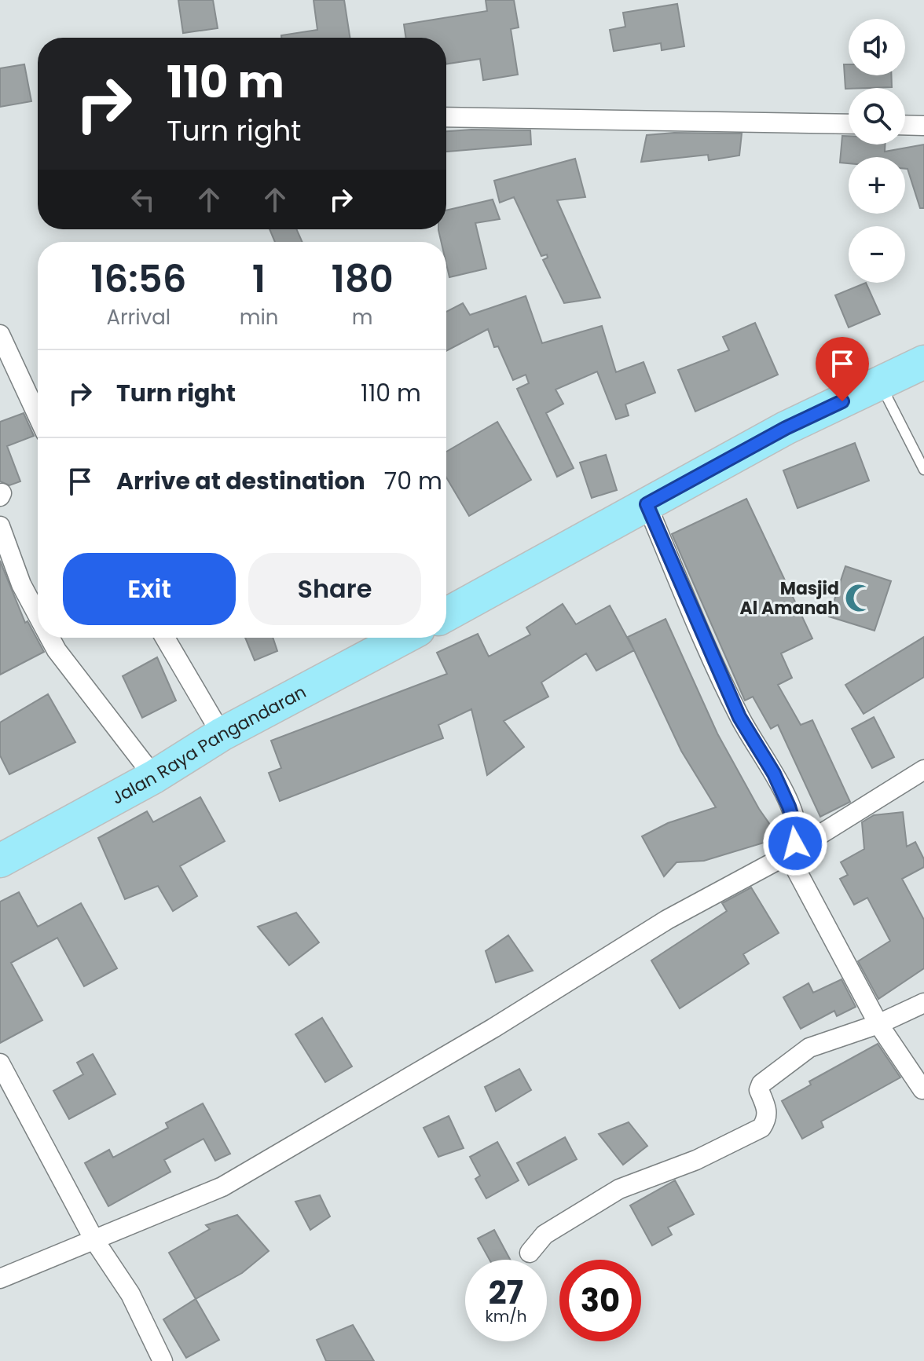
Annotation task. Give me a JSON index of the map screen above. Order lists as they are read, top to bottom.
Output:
{
  "streets": {
    "highway": ["Jalan Raya Pangandaran"]
  },
  "places": {
    "mosque": ["Masjid Al Amanah"]
  },
  "page": {
    "map_buttons": ["+", "−"],
    "turn": ["110 m", "Turn right"],
    "eta": [
      "16:56",
      "Arrival",
      "1",
      "min",
      "180",
      "m"
    ],
    "list": [
      {
        "name": "Turn right",
        "value": "110 m"
      },
      {
        "name": "Arrive at destination",
        "value": "70 m"
      }
    ],
    "buttons": ["Exit", "Share"],
    "speed": "27 km/h",
    "limit": "30"
  }
}
